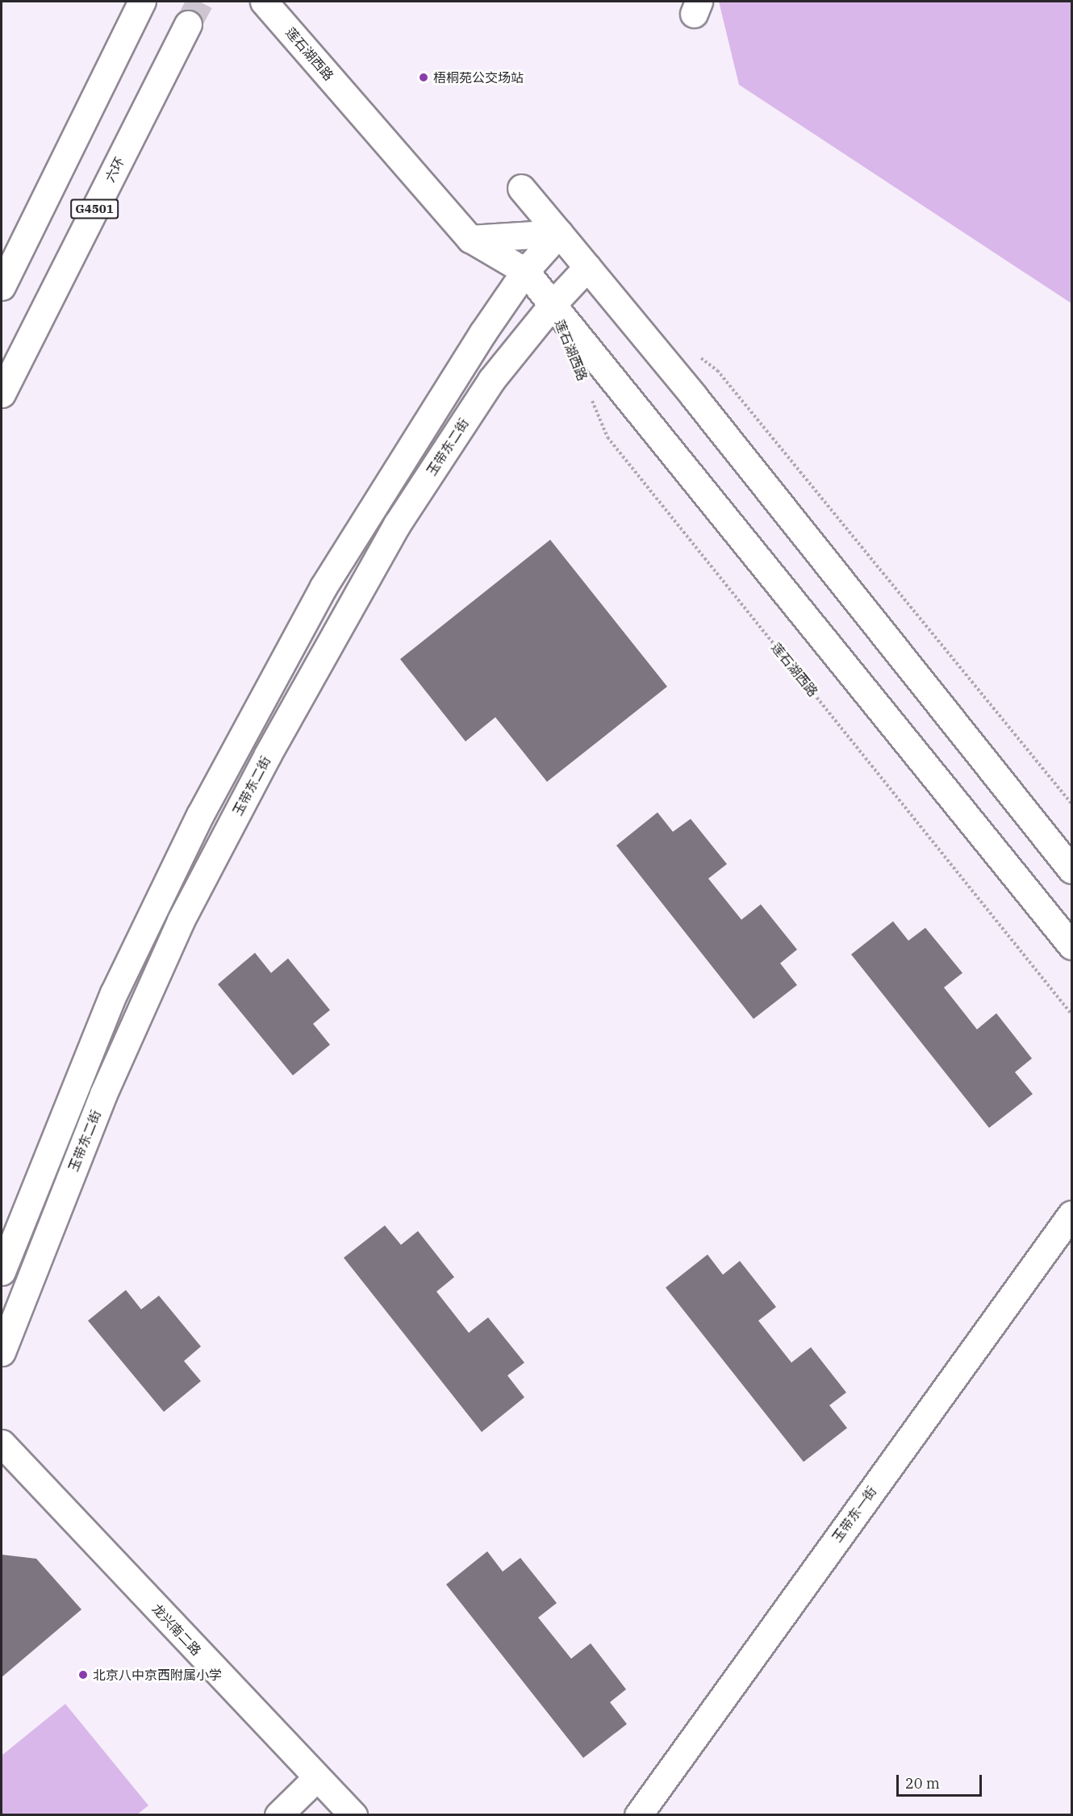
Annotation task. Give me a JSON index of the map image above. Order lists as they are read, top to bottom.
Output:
{
  "streets": {
    "main road": [
      "莲石湖西路",
      "六环",
      "G4501",
      "玉带东二街",
      "玉带东一街",
      "龙兴南二路"
    ]
  },
  "crossings": [
    ["莲石湖西路", "玉带东二街"]
  ],
  "places": ["梧桐苑公交场站", "北京八中京西附属小学"],
  "scale_bar": "20 m"
}
